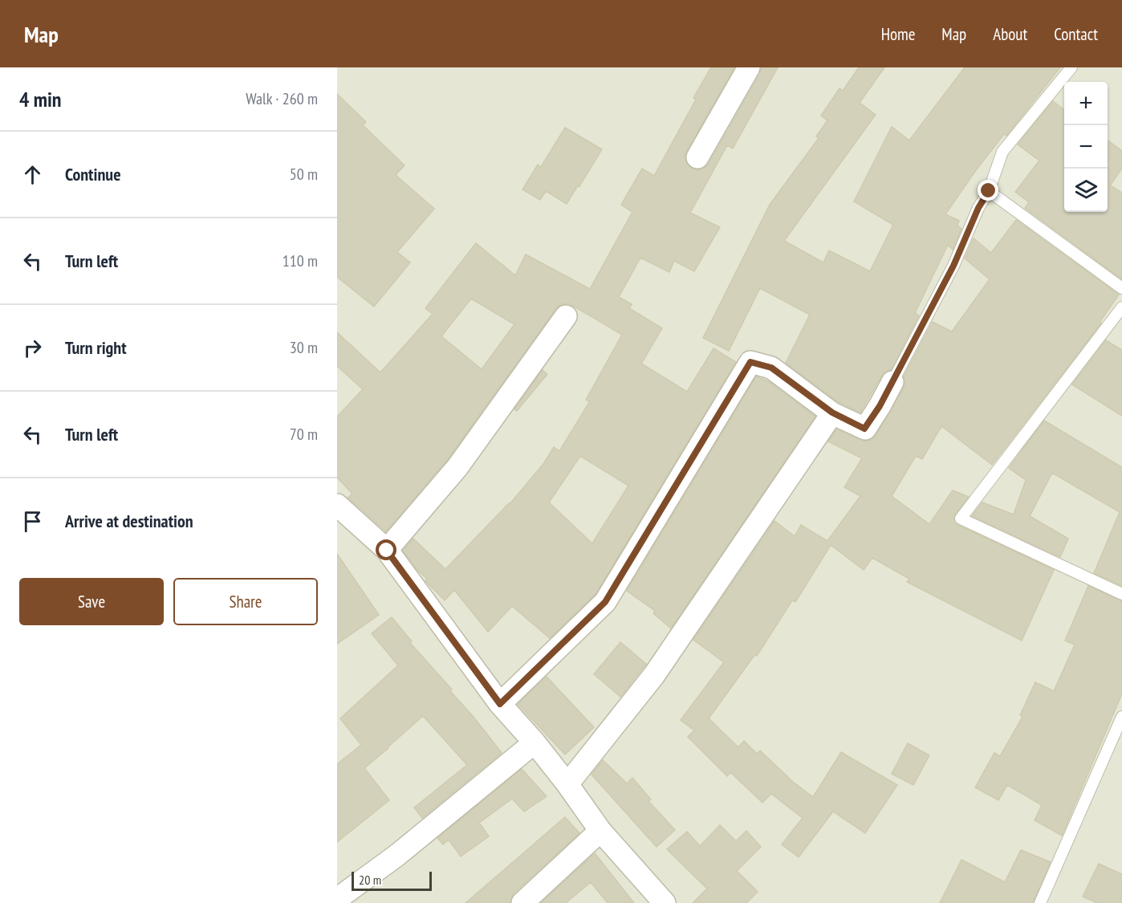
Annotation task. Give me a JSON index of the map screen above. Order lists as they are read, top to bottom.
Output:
{
  "scale_bar": "20 m",
  "page": {
    "header": "Map",
    "nav": [
      "Home",
      "Map",
      "About",
      "Contact"
    ],
    "heading": ["4 min", "Walk · 260 m"],
    "map_buttons": ["+", "−"],
    "list": [
      ["Continue", "50 m"],
      ["Turn left", "110 m"],
      ["Turn right", "30 m"],
      ["Turn left", "70 m"],
      "Arrive at destination"
    ],
    "buttons": ["Save", "Share"],
    "scale": "20 m"
  }
}
